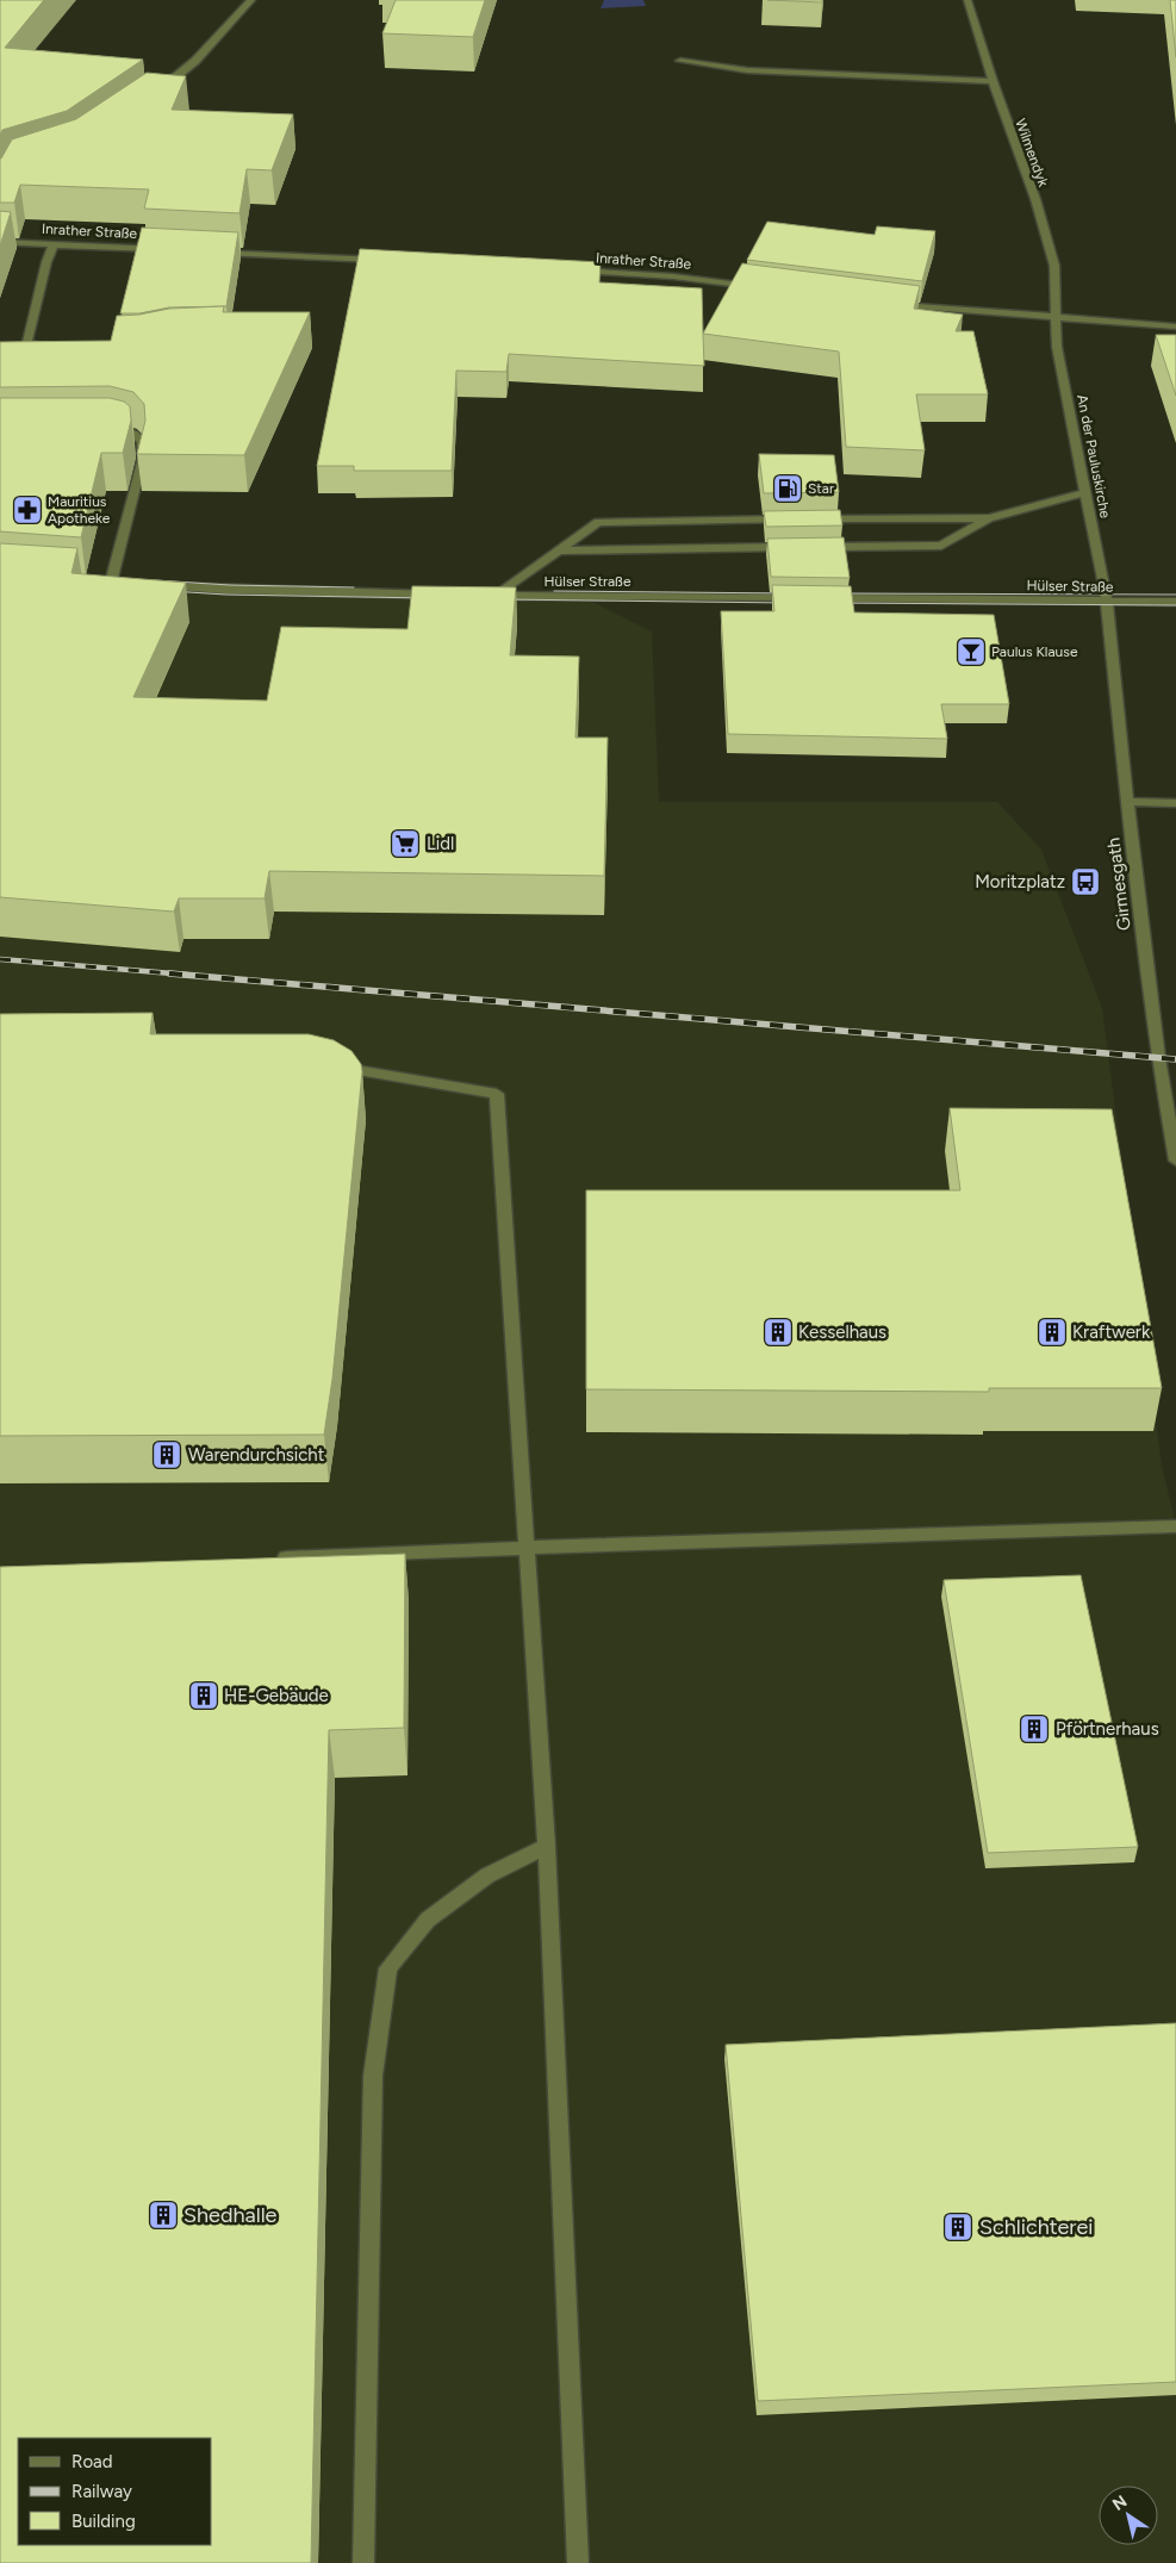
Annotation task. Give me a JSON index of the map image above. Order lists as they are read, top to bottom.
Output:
{
  "streets": {
    "street": [
      "Wilmendyk",
      "Inrather Straße",
      "An der Pauluskirche",
      "Hülser Straße",
      "Girmesgath"
    ]
  },
  "crossings": [
    ["Wilmendyk", "An der Pauluskirche"],
    ["An der Pauluskirche", "Hülser Straße"],
    ["An der Pauluskirche", "Girmesgath"],
    ["Hülser Straße", "Girmesgath"]
  ],
  "places": {
    "fuel station": ["Star"],
    "pharmacy": ["Mauritius Apotheke"],
    "bar": ["Paulus Klause"],
    "supermarket": ["Lidl"],
    "bus stop": ["Moritzplatz"],
    "building": [
      "Kesselhaus",
      "Kraftwerk",
      "Warendurchsicht",
      "HE-Gebäude",
      "Pförtnerhaus",
      "Shedhalle",
      "Schlichterei"
    ]
  },
  "legend": ["Road", "Railway", "Building"],
  "north": "top left"
}
